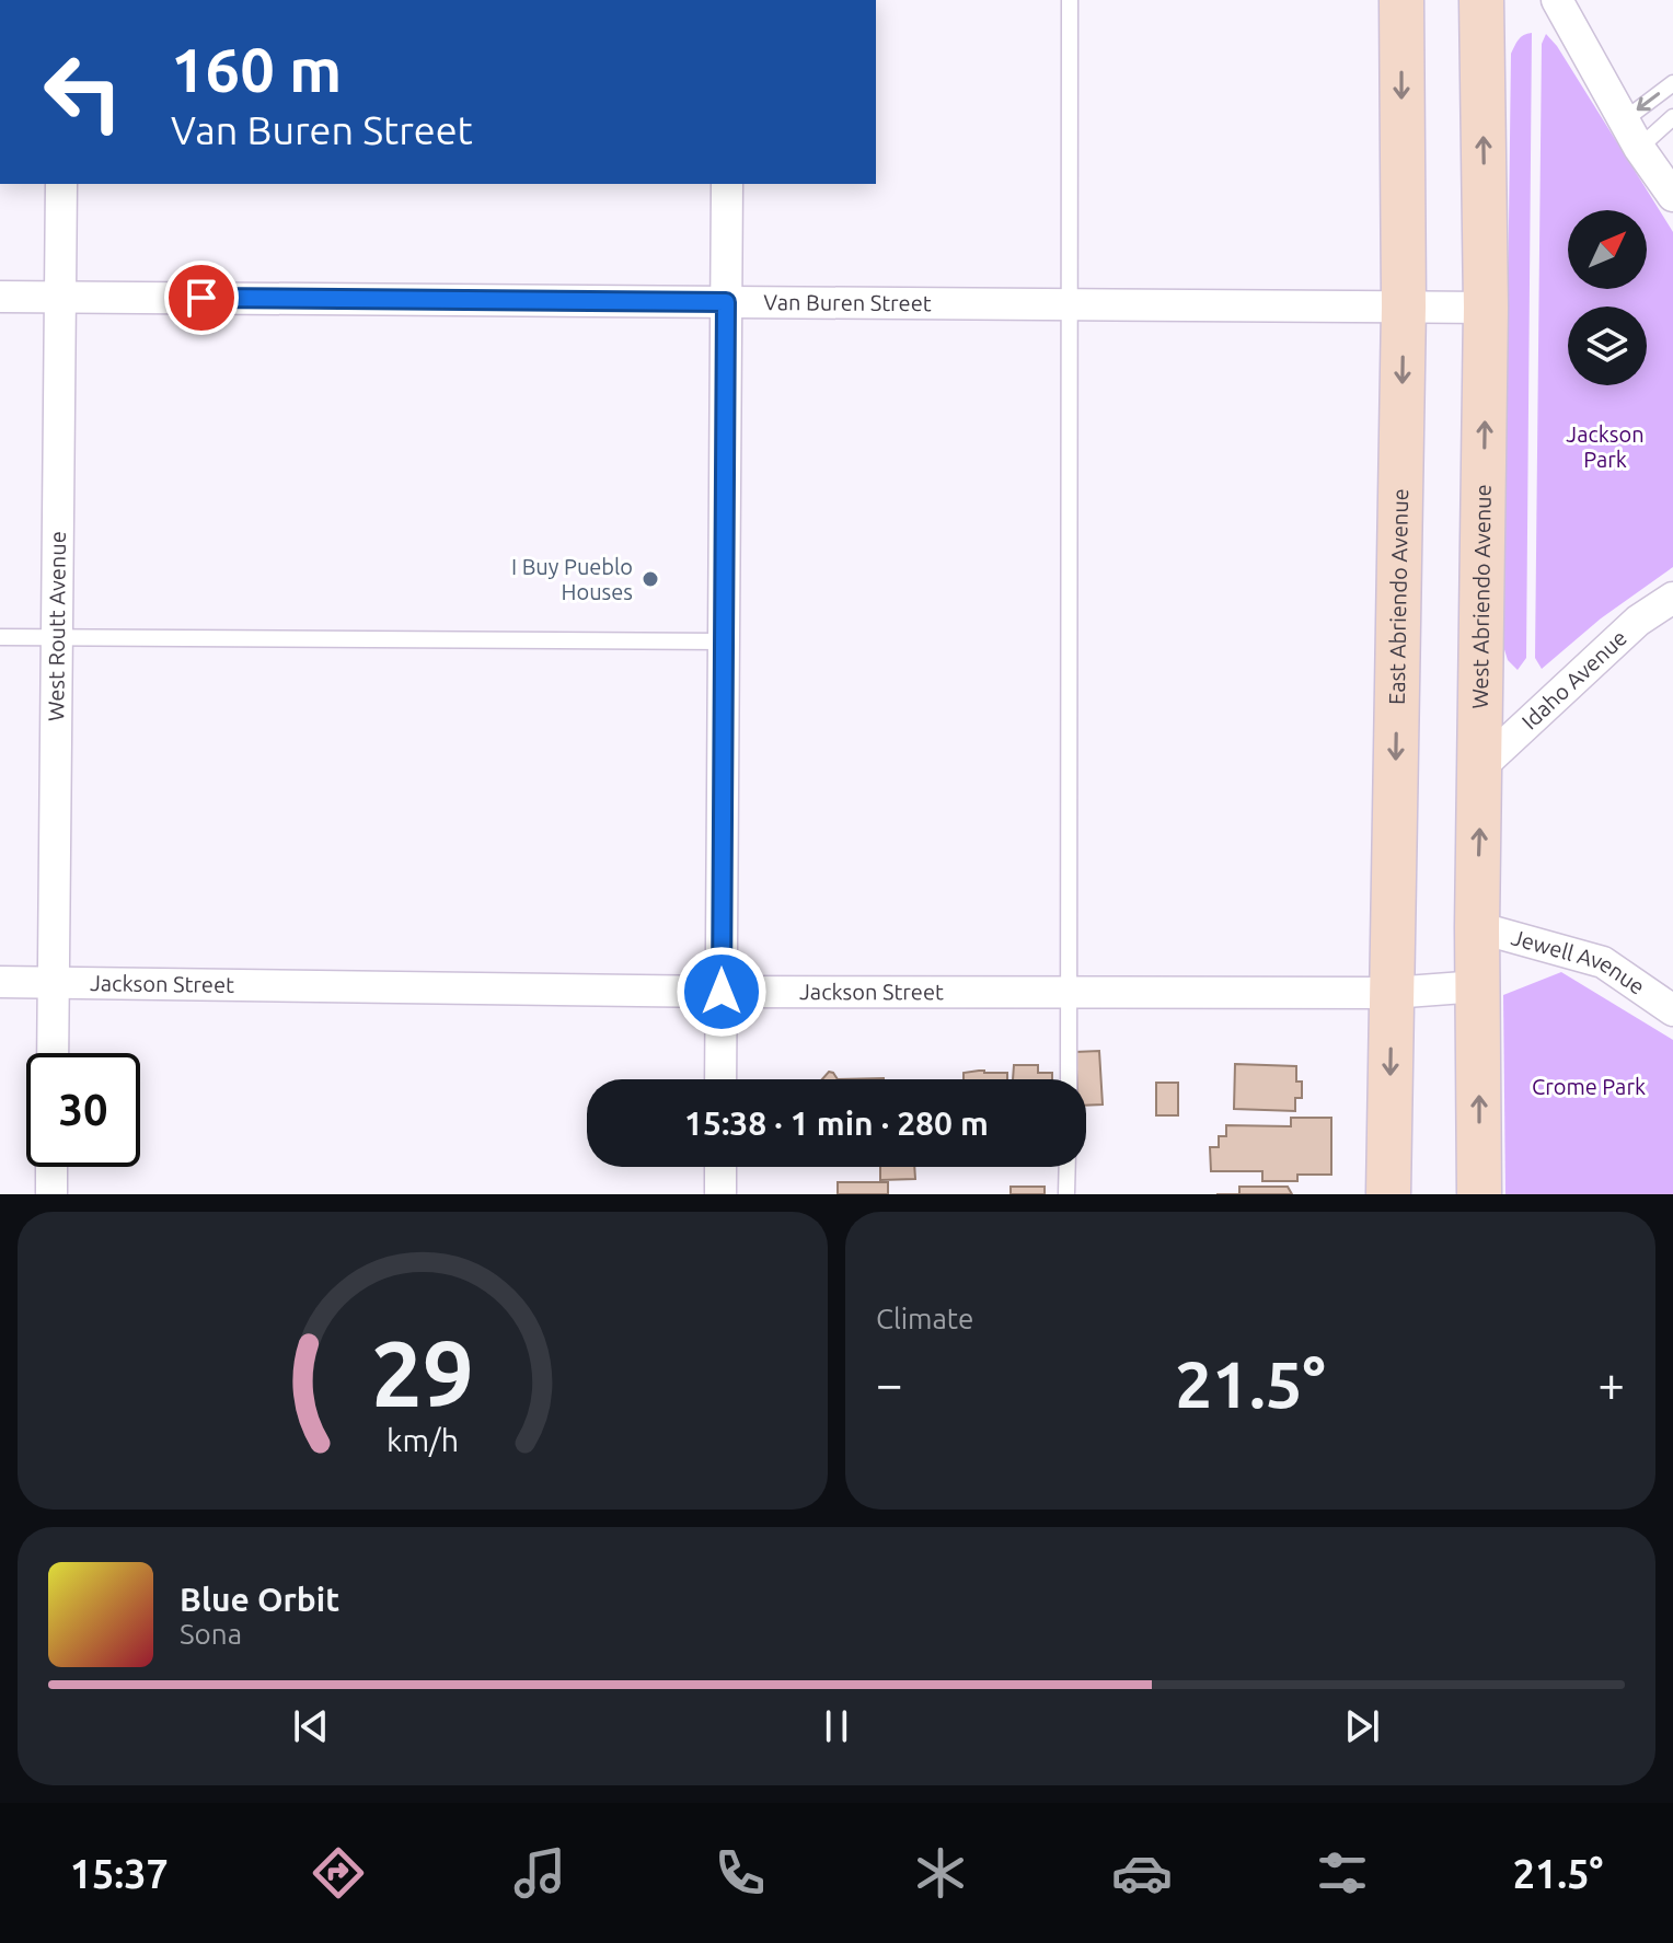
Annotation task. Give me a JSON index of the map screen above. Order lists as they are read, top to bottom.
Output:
{
  "streets": {
    "main road": ["East Abriendo Avenue", "West Abriendo Avenue"],
    "street": [
      "Van Buren Street",
      "West Routt Avenue",
      "Idaho Avenue",
      "Jewell Avenue",
      "Jackson Street"
    ]
  },
  "crossings": [
    ["Van Buren Street", "East Abriendo Avenue"],
    ["Van Buren Street", "West Abriendo Avenue"],
    ["Van Buren Street", "West Routt Avenue"],
    ["East Abriendo Avenue", "Jackson Street"],
    ["West Abriendo Avenue", "Idaho Avenue"],
    ["West Abriendo Avenue", "Jewell Avenue"],
    ["West Abriendo Avenue", "Jackson Street"],
    ["West Routt Avenue", "Jackson Street"]
  ],
  "one_way": ["East Abriendo Avenue", "West Abriendo Avenue"],
  "parks": ["Jackson Park", "Crome Park"],
  "places": ["I Buy Pueblo Houses"],
  "north": "top right",
  "page": {
    "turn": ["160 m", "Van Buren Street"],
    "limit": "30",
    "trip": "15:38 · 1 min · 280 m",
    "tile": "Climate",
    "heat": ["−", "21.5°", "+"],
    "song": ["Blue Orbit", "Sona"],
    "tabs": ["15:37", "21.5°"],
    "gauge": ["29", "km/h"]
  }
}
